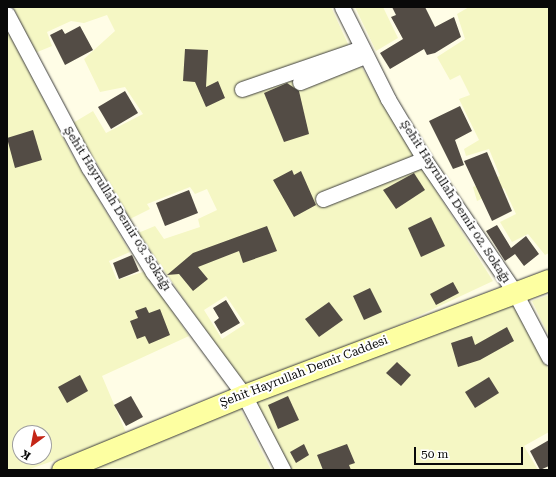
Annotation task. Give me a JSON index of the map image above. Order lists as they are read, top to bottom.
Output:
{
  "streets": {
    "street": ["Şehit Hayrullah Demir 02. Sokağı", "Şehit Hayrullah Demir 03. Sokağı", "Şehit Hayrullah Demir Caddesi"]
  },
  "crossings": [
    ["Şehit Hayrullah Demir 02. Sokağı", "Şehit Hayrullah Demir Caddesi"],
    ["Şehit Hayrullah Demir 03. Sokağı", "Şehit Hayrullah Demir Caddesi"]
  ],
  "scale_bar": "50 m",
  "north": "bottom left"
}
